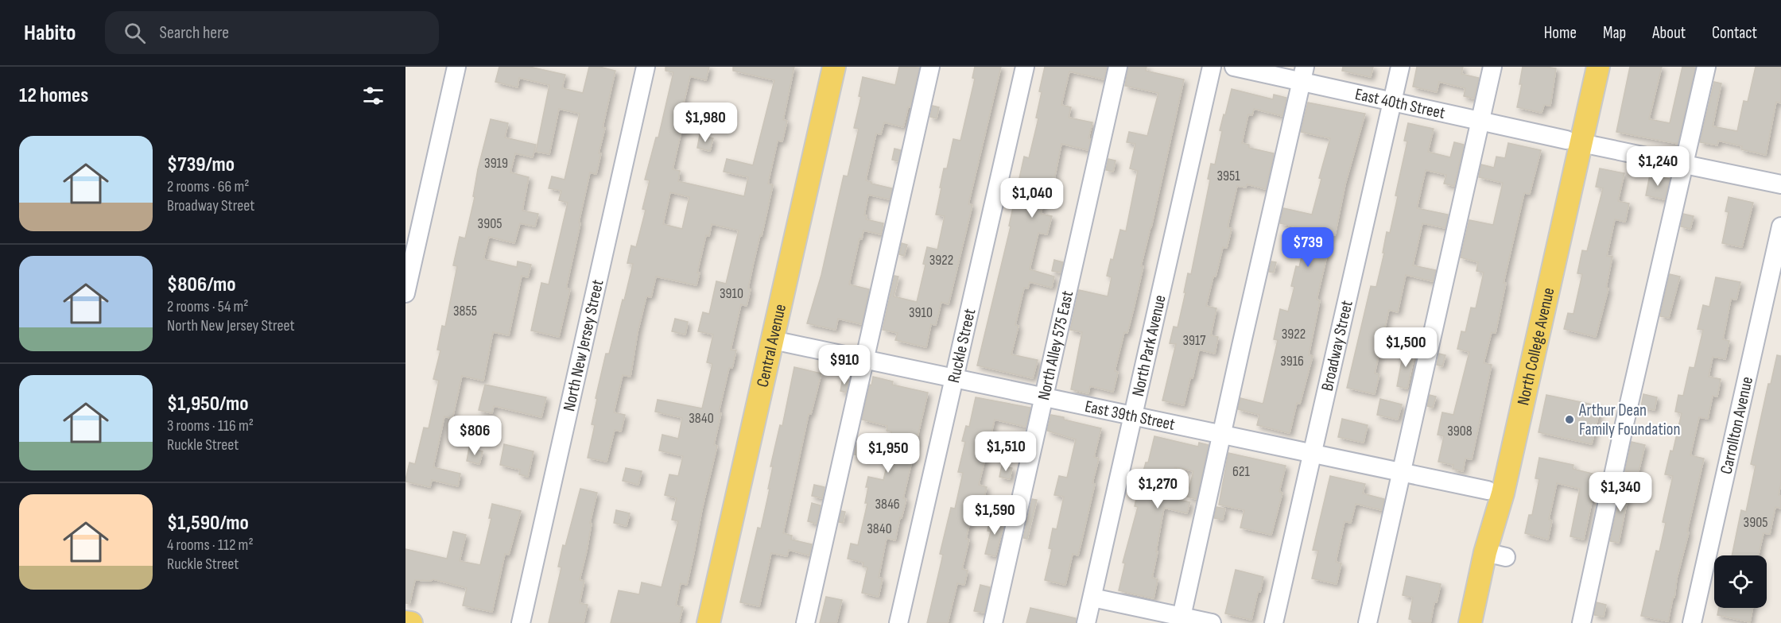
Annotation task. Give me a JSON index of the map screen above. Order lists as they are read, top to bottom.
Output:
{
  "streets": {
    "main road": ["Central Avenue", "North College Avenue"],
    "street": [
      "East 40th Street",
      "North New Jersey Street",
      "Ruckle Street",
      "North Alley 575 East",
      "North Park Avenue",
      "Broadway Street",
      "East 39th Street",
      "Carrollton Avenue"
    ]
  },
  "crossings": [
    ["East 40th Street", "Broadway Street"],
    ["East 40th Street", "North College Avenue"],
    ["Central Avenue", "East 39th Street"],
    ["Ruckle Street", "East 39th Street"],
    ["North Alley 575 East", "East 39th Street"],
    ["North Park Avenue", "East 39th Street"],
    ["Broadway Street", "East 39th Street"],
    ["North College Avenue", "East 39th Street"]
  ],
  "places": ["Arthur Dean Family Foundation"],
  "house_numbers": [
    "3919",
    "3951",
    "3905",
    "3922",
    "3910",
    "3855",
    "3910",
    "3922",
    "3917",
    "3916",
    "3840",
    "3908",
    "621",
    "3846",
    "3905",
    "3840"
  ],
  "page": {
    "header": "Habito",
    "search": "Search here",
    "nav": [
      "Home",
      "Map",
      "About",
      "Contact"
    ],
    "heading": "12 homes",
    "price": [
      "$1,980",
      "$1,240",
      "$1,040",
      "$739",
      "$1,500",
      "$910",
      "$806",
      "$1,510",
      "$1,950",
      "$1,270",
      "$1,340",
      "$1,590"
    ],
    "list": [
      {
        "name": "$739/mo",
        "note": "2 rooms · 66 m² · Broadway Street"
      },
      {
        "name": "$806/mo",
        "note": "2 rooms · 54 m² · North New Jersey Street"
      },
      {
        "name": "$1,950/mo",
        "note": "3 rooms · 116 m² · Ruckle Street"
      },
      {
        "name": "$1,590/mo",
        "note": "4 rooms · 112 m² · Ruckle Street"
      }
    ]
  }
}
